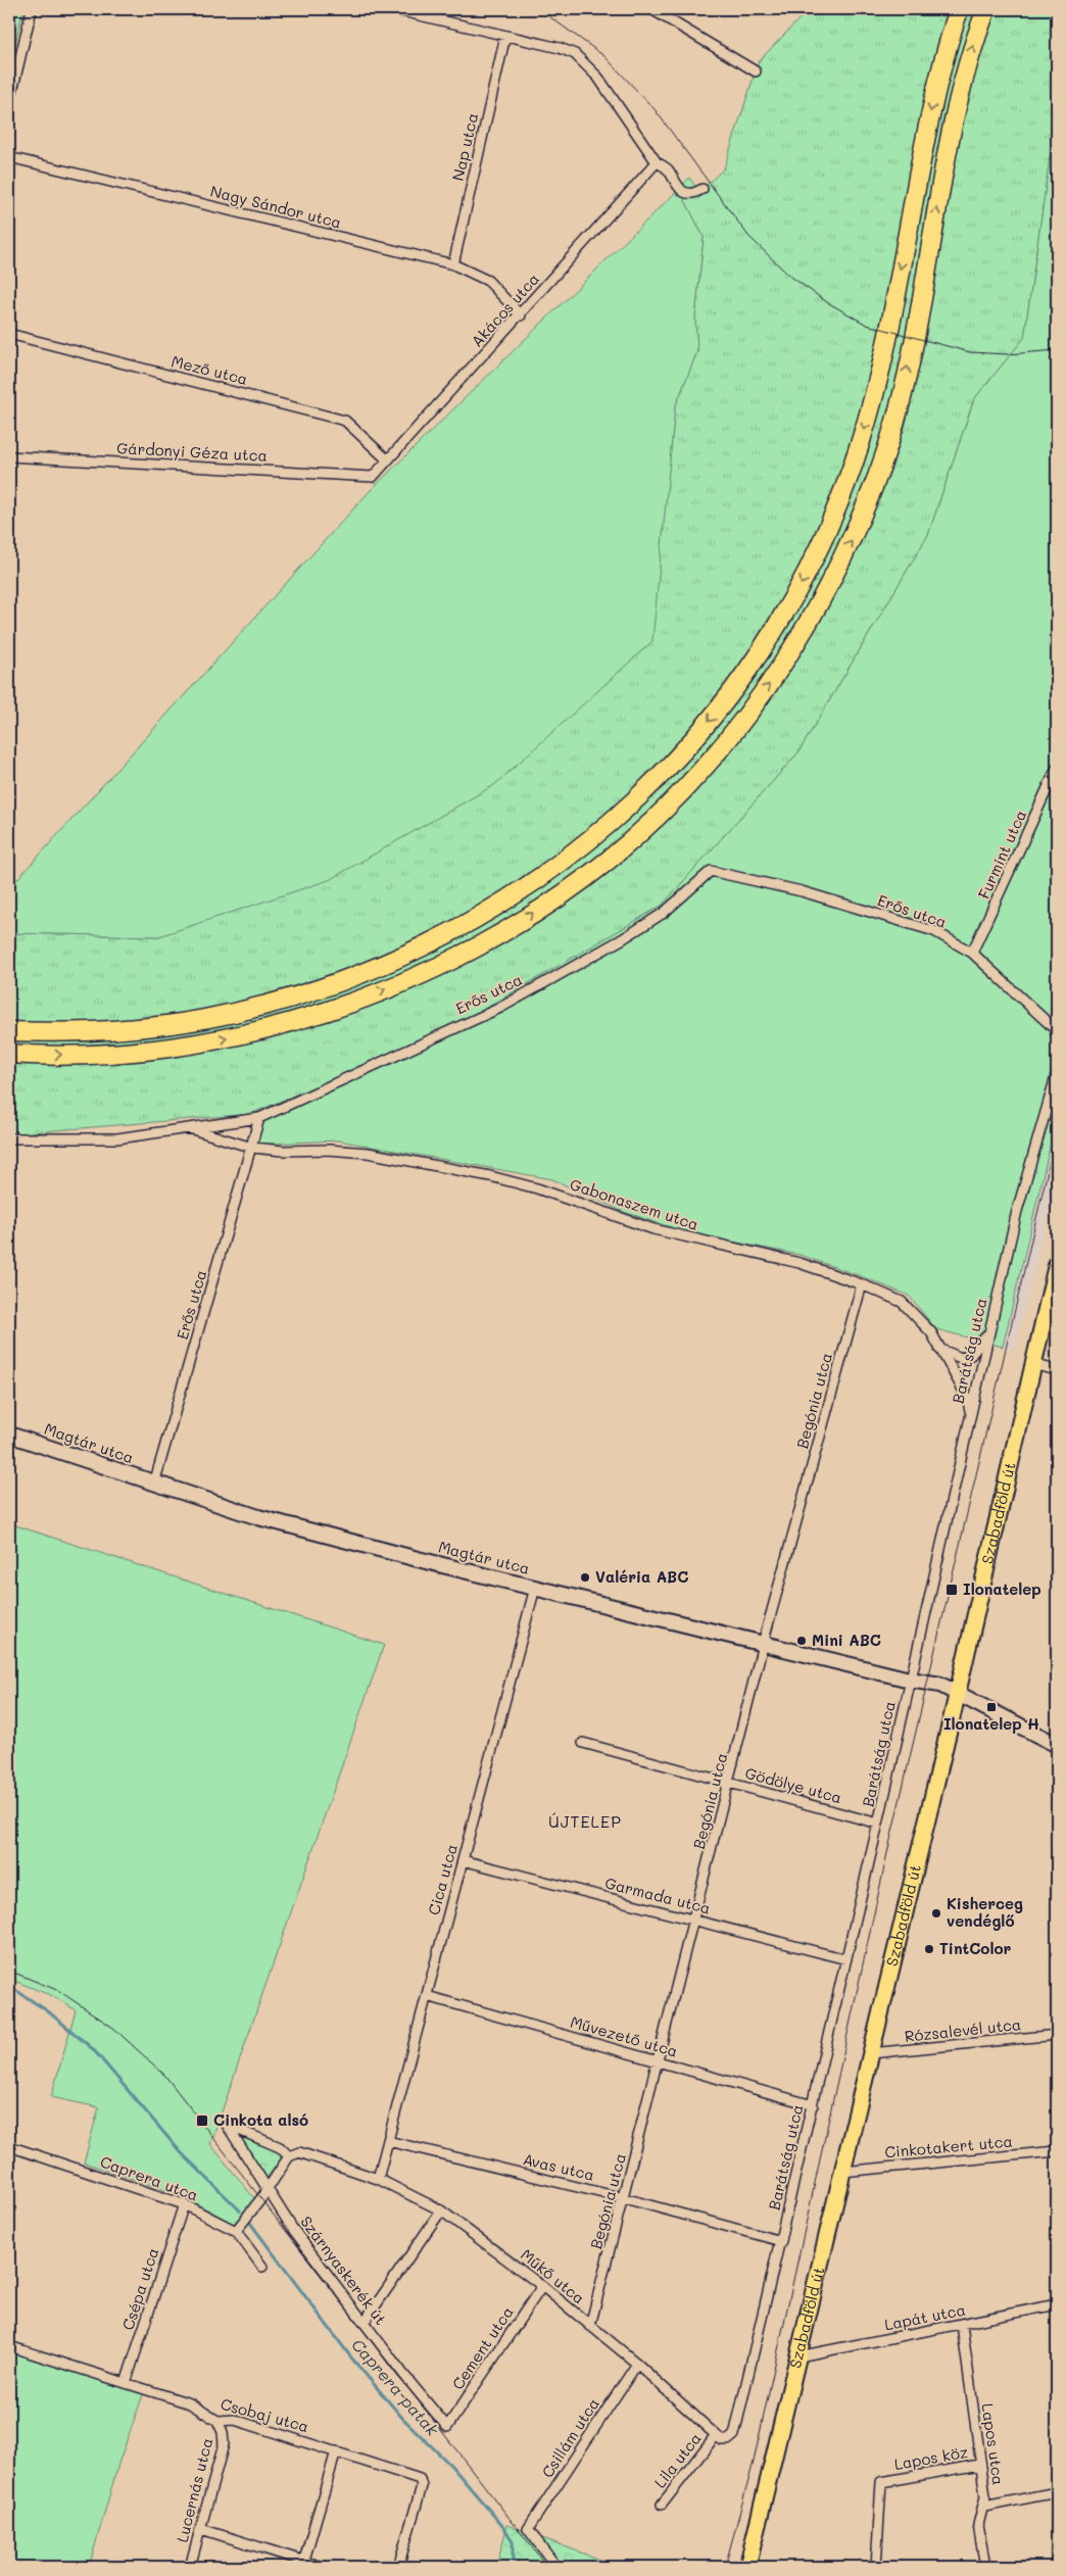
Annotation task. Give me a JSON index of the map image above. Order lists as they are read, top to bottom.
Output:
{
  "streets": {
    "main road": ["Szabadföld út"],
    "street": [
      "Nap utca",
      "Nagy Sándor utca",
      "Akácos utca",
      "Mező utca",
      "Gárdonyi Géza utca",
      "Furmint utca",
      "Erős utca",
      "Gabonaszem utca",
      "Barátság utca",
      "Begónia utca",
      "Magtár utca",
      "Gödölye utca",
      "Cica utca",
      "Garmada utca",
      "Rózsalevél utca",
      "Művezető utca",
      "Cinkotakert utca",
      "Avas utca",
      "Caprera utca",
      "Szárnyaskerék út",
      "Műkő utca",
      "Csépa utca",
      "Lapát utca",
      "Cement utca",
      "Csobaj utca",
      "Csillám utca",
      "Lapos utca",
      "Lapos köz",
      "Lila utca",
      "Lucernás utca"
    ]
  },
  "crossings": [
    ["Nap utca", "Nagy Sándor utca"],
    ["Nagy Sándor utca", "Akácos utca"],
    ["Akácos utca", "Mező utca"],
    ["Akácos utca", "Gárdonyi Géza utca"],
    ["Furmint utca", "Erős utca"],
    ["Erős utca", "Gabonaszem utca"],
    ["Erős utca", "Magtár utca"],
    ["Gabonaszem utca", "Barátság utca"],
    ["Gabonaszem utca", "Begónia utca"],
    ["Barátság utca", "Magtár utca"],
    ["Barátság utca", "Gödölye utca"],
    ["Barátság utca", "Garmada utca"],
    ["Barátság utca", "Művezető utca"],
    ["Barátság utca", "Avas utca"],
    ["Barátság utca", "Műkő utca"],
    ["Begónia utca", "Magtár utca"],
    ["Begónia utca", "Gödölye utca"],
    ["Begónia utca", "Garmada utca"],
    ["Begónia utca", "Művezető utca"],
    ["Begónia utca", "Avas utca"],
    ["Begónia utca", "Műkő utca"],
    ["Magtár utca", "Szabadföld út"],
    ["Magtár utca", "Cica utca"],
    ["Szabadföld út", "Rózsalevél utca"],
    ["Szabadföld út", "Cinkotakert utca"],
    ["Szabadföld út", "Lapát utca"],
    ["Cica utca", "Garmada utca"],
    ["Cica utca", "Művezető utca"],
    ["Cica utca", "Avas utca"],
    ["Cica utca", "Műkő utca"],
    ["Caprera utca", "Csépa utca"],
    ["Szárnyaskerék út", "Műkő utca"],
    ["Szárnyaskerék út", "Cement utca"],
    ["Műkő utca", "Cement utca"],
    ["Műkő utca", "Csillám utca"],
    ["Műkő utca", "Lila utca"],
    ["Csépa utca", "Csobaj utca"],
    ["Lapát utca", "Lapos utca"],
    ["Csobaj utca", "Lucernás utca"],
    ["Lapos utca", "Lapos köz"]
  ],
  "districts": ["ÚJTELEP"],
  "water": ["Caprera-patak"],
  "places": {
    "other": [
      "Valéria ABC",
      "Mini ABC",
      "Kisherceg vendéglő",
      "TintColor"
    ],
    "transit": ["Ilonatelep", "Ilonatelep H", "Cinkota alsó"]
  }
}
